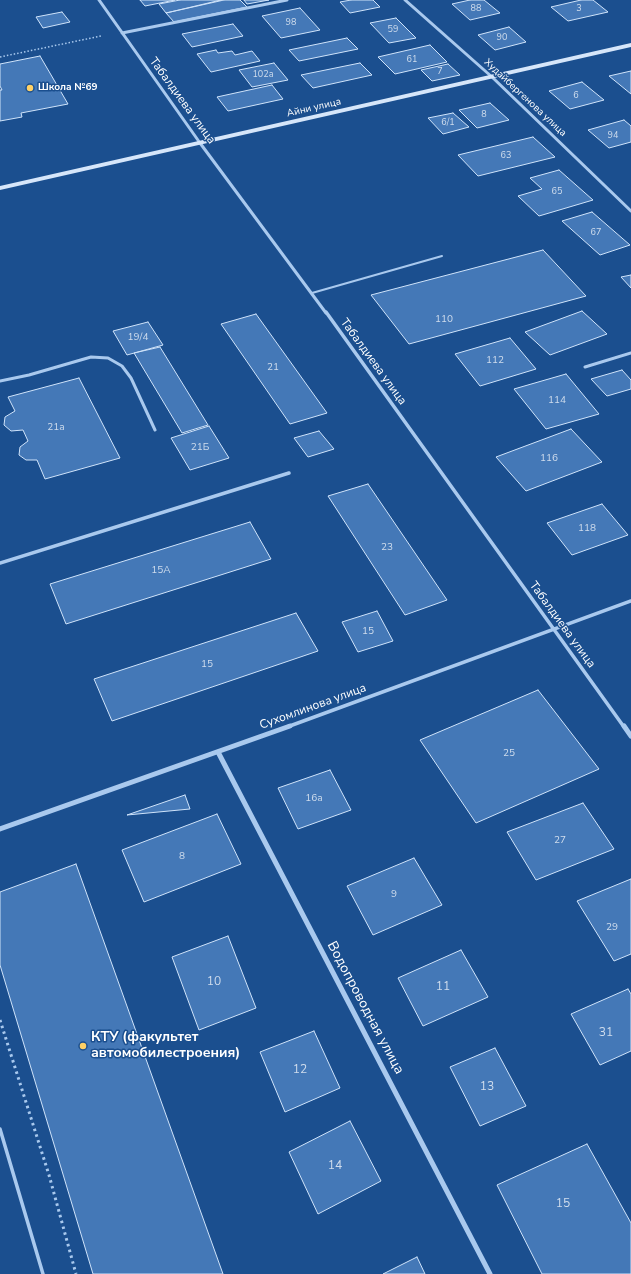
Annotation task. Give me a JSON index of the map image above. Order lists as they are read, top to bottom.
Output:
{
  "streets": {
    "street": [
      "Худайбергенова улица",
      "Табалдиева улица",
      "Айни улица",
      "Сухомлинова улица",
      "Водопроводная улица"
    ]
  },
  "crossings": [
    ["Худайбергенова улица", "Айни улица"],
    ["Табалдиева улица", "Айни улица"],
    ["Табалдиева улица", "Сухомлинова улица"],
    ["Сухомлинова улица", "Водопроводная улица"]
  ],
  "places": ["Школа №69", "КТУ (факультет автомобилестроения)"],
  "house_numbers": [
    "88",
    "3",
    "98",
    "59",
    "90",
    "61",
    "7",
    "102а",
    "6",
    "8",
    "6/1",
    "94",
    "63",
    "65",
    "67",
    "110",
    "19/4",
    "112",
    "21",
    "114",
    "21а",
    "21Б",
    "116",
    "118",
    "23",
    "15А",
    "15",
    "15",
    "25",
    "16а",
    "27",
    "8",
    "9",
    "29",
    "10",
    "11",
    "31",
    "12",
    "13",
    "14",
    "15"
  ]
}
